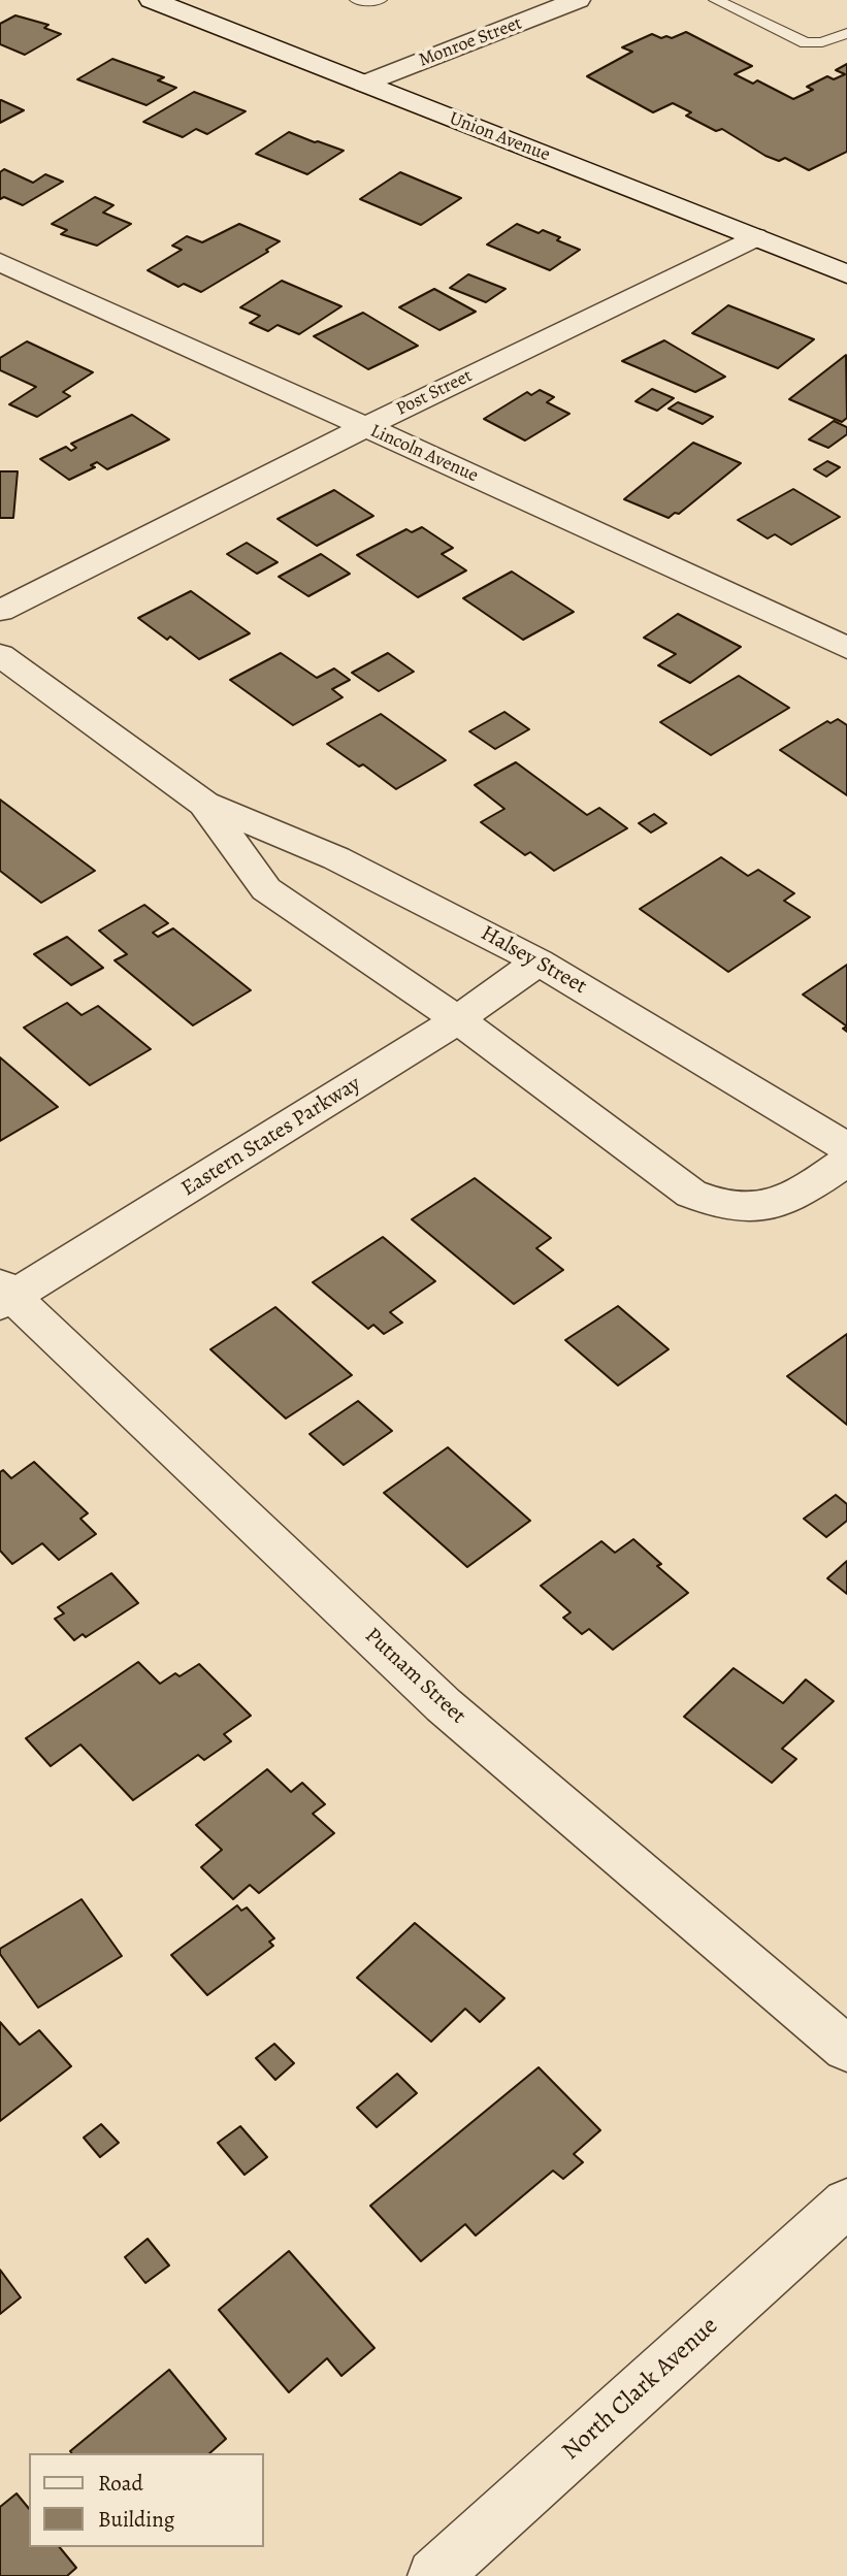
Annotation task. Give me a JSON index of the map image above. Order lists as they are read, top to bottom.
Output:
{
  "streets": {
    "street": [
      "Monroe Street",
      "Union Avenue",
      "Post Street",
      "Lincoln Avenue",
      "Halsey Street",
      "Eastern States Parkway",
      "Putnam Street",
      "North Clark Avenue"
    ]
  },
  "crossings": [
    ["Monroe Street", "Union Avenue"],
    ["Union Avenue", "Post Street"],
    ["Post Street", "Lincoln Avenue"],
    ["Halsey Street", "Eastern States Parkway"],
    ["Eastern States Parkway", "Putnam Street"]
  ],
  "legend": ["Road", "Building"]
}
